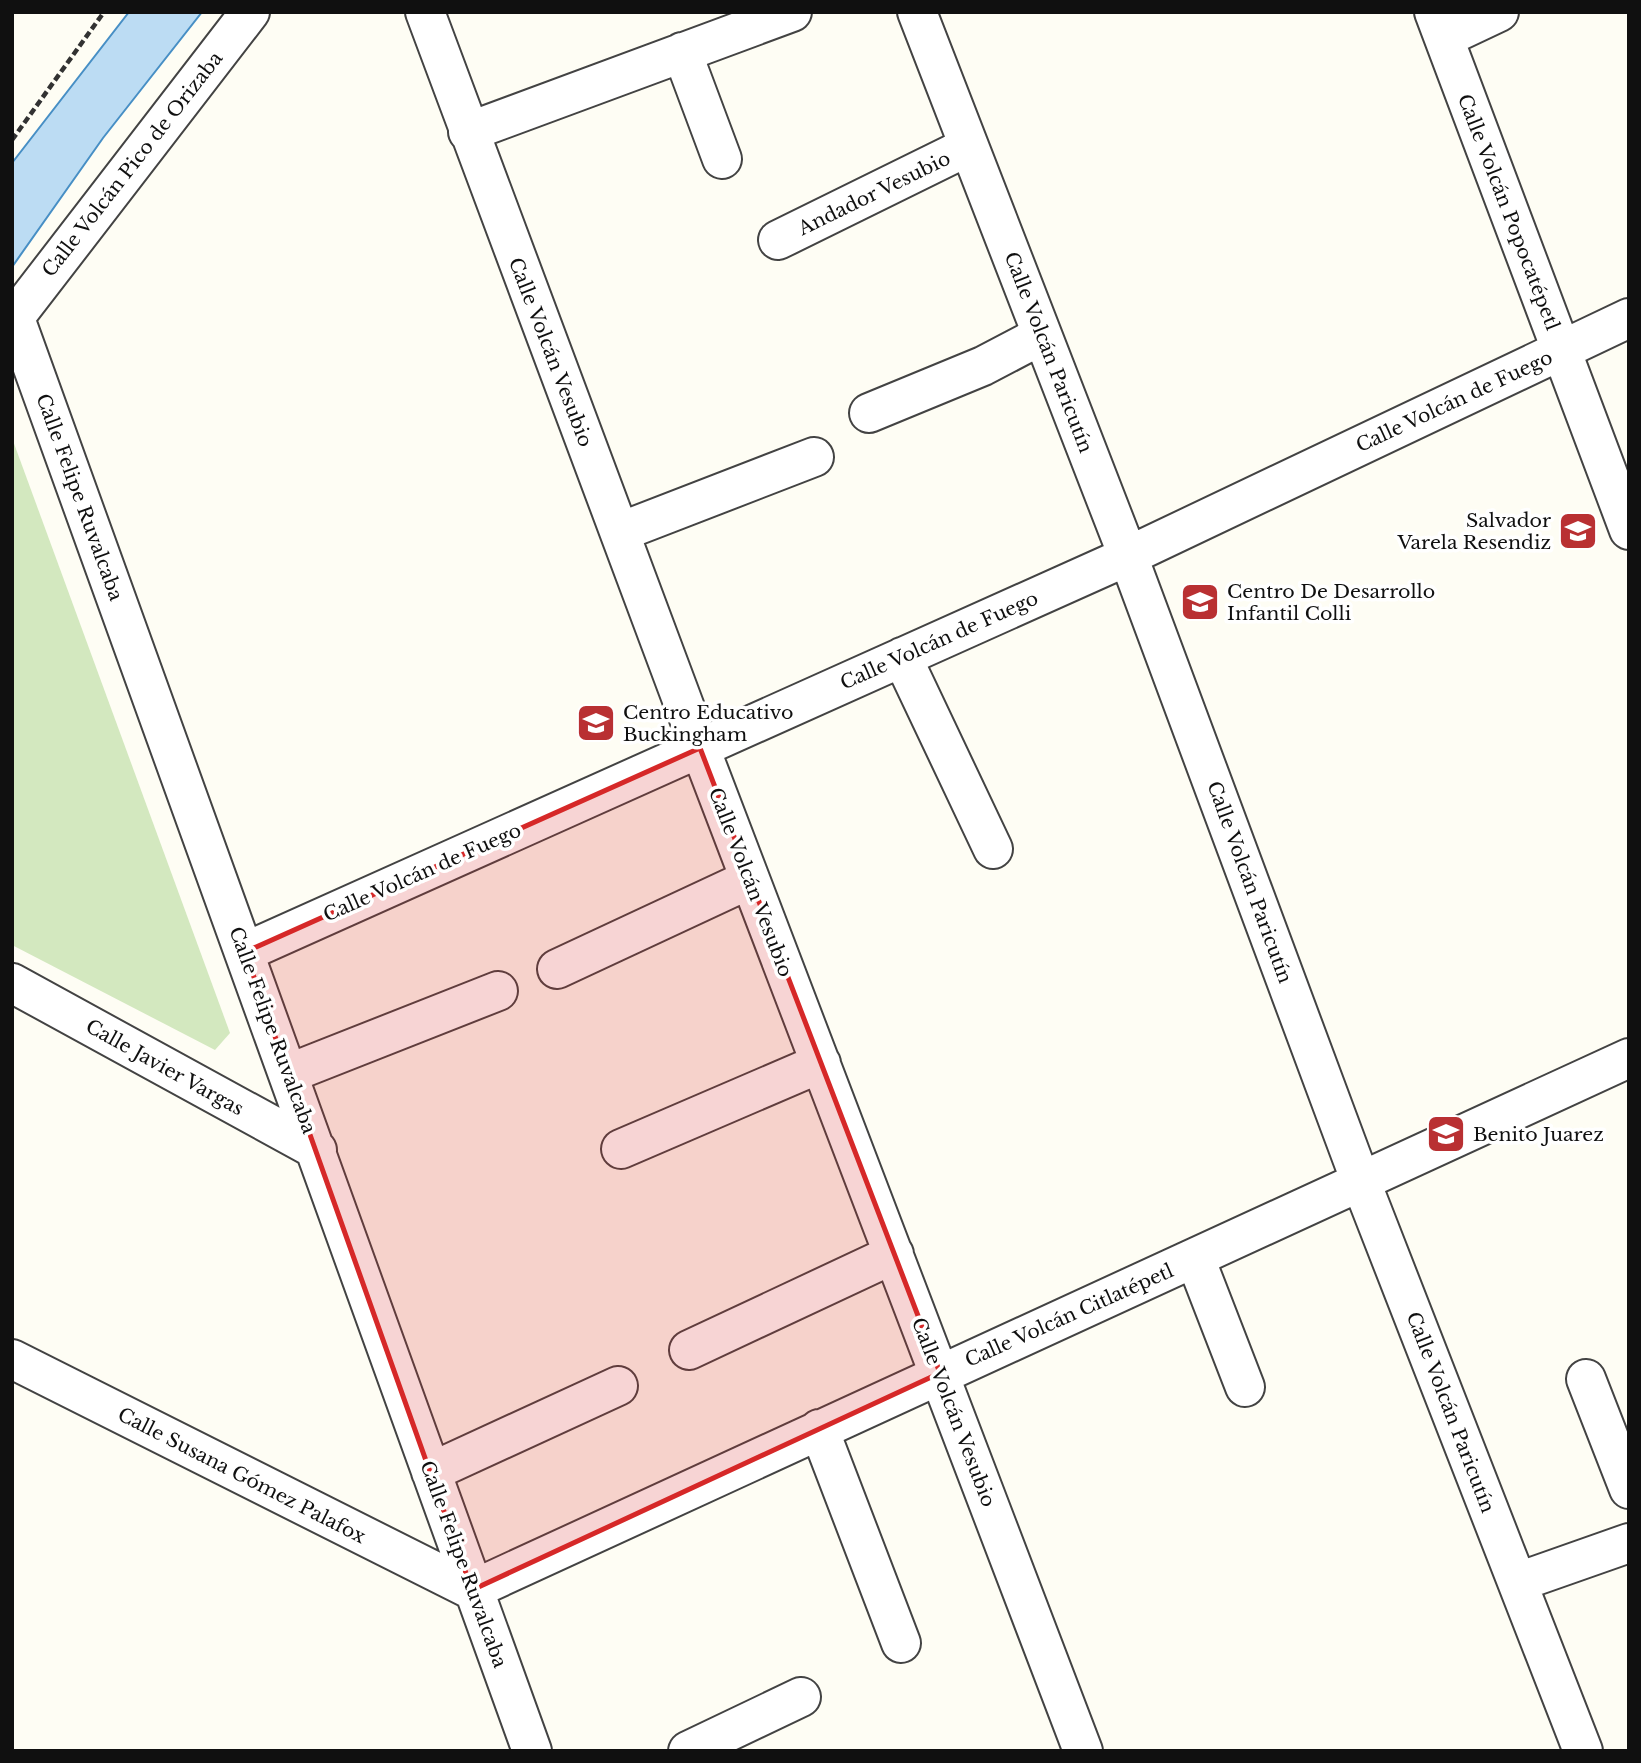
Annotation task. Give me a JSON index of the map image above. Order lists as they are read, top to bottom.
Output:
{
  "streets": {
    "street": [
      "Calle Volcán Pico de Orizaba",
      "Andador Vesubio",
      "Calle Volcán Popocatépetl",
      "Calle Volcán Vesubio",
      "Calle Volcán Paricutín",
      "Calle Volcán de Fuego",
      "Calle Felipe Ruvalcaba",
      "Calle Javier Vargas",
      "Calle Volcán Citlatépetl",
      "Calle Susana Gómez Palafox"
    ]
  },
  "crossings": [
    ["Calle Volcán Pico de Orizaba", "Calle Felipe Ruvalcaba"],
    ["Andador Vesubio", "Calle Volcán Paricutín"],
    ["Calle Volcán Popocatépetl", "Calle Volcán de Fuego"],
    ["Calle Volcán Vesubio", "Calle Volcán de Fuego"],
    ["Calle Volcán Vesubio", "Calle Volcán Citlatépetl"],
    ["Calle Volcán Paricutín", "Calle Volcán de Fuego"],
    ["Calle Volcán Paricutín", "Calle Volcán Citlatépetl"],
    ["Calle Volcán de Fuego", "Calle Felipe Ruvalcaba"],
    ["Calle Felipe Ruvalcaba", "Calle Javier Vargas"],
    ["Calle Felipe Ruvalcaba", "Calle Volcán Citlatépetl"],
    ["Calle Felipe Ruvalcaba", "Calle Susana Gómez Palafox"],
    ["Calle Volcán Citlatépetl", "Calle Susana Gómez Palafox"]
  ],
  "places": {
    "school or university": [
      "Salvador Varela Resendiz",
      "Centro De Desarrollo Infantil Colli",
      "Centro Educativo Buckingham",
      "Benito Juarez"
    ]
  }
}
